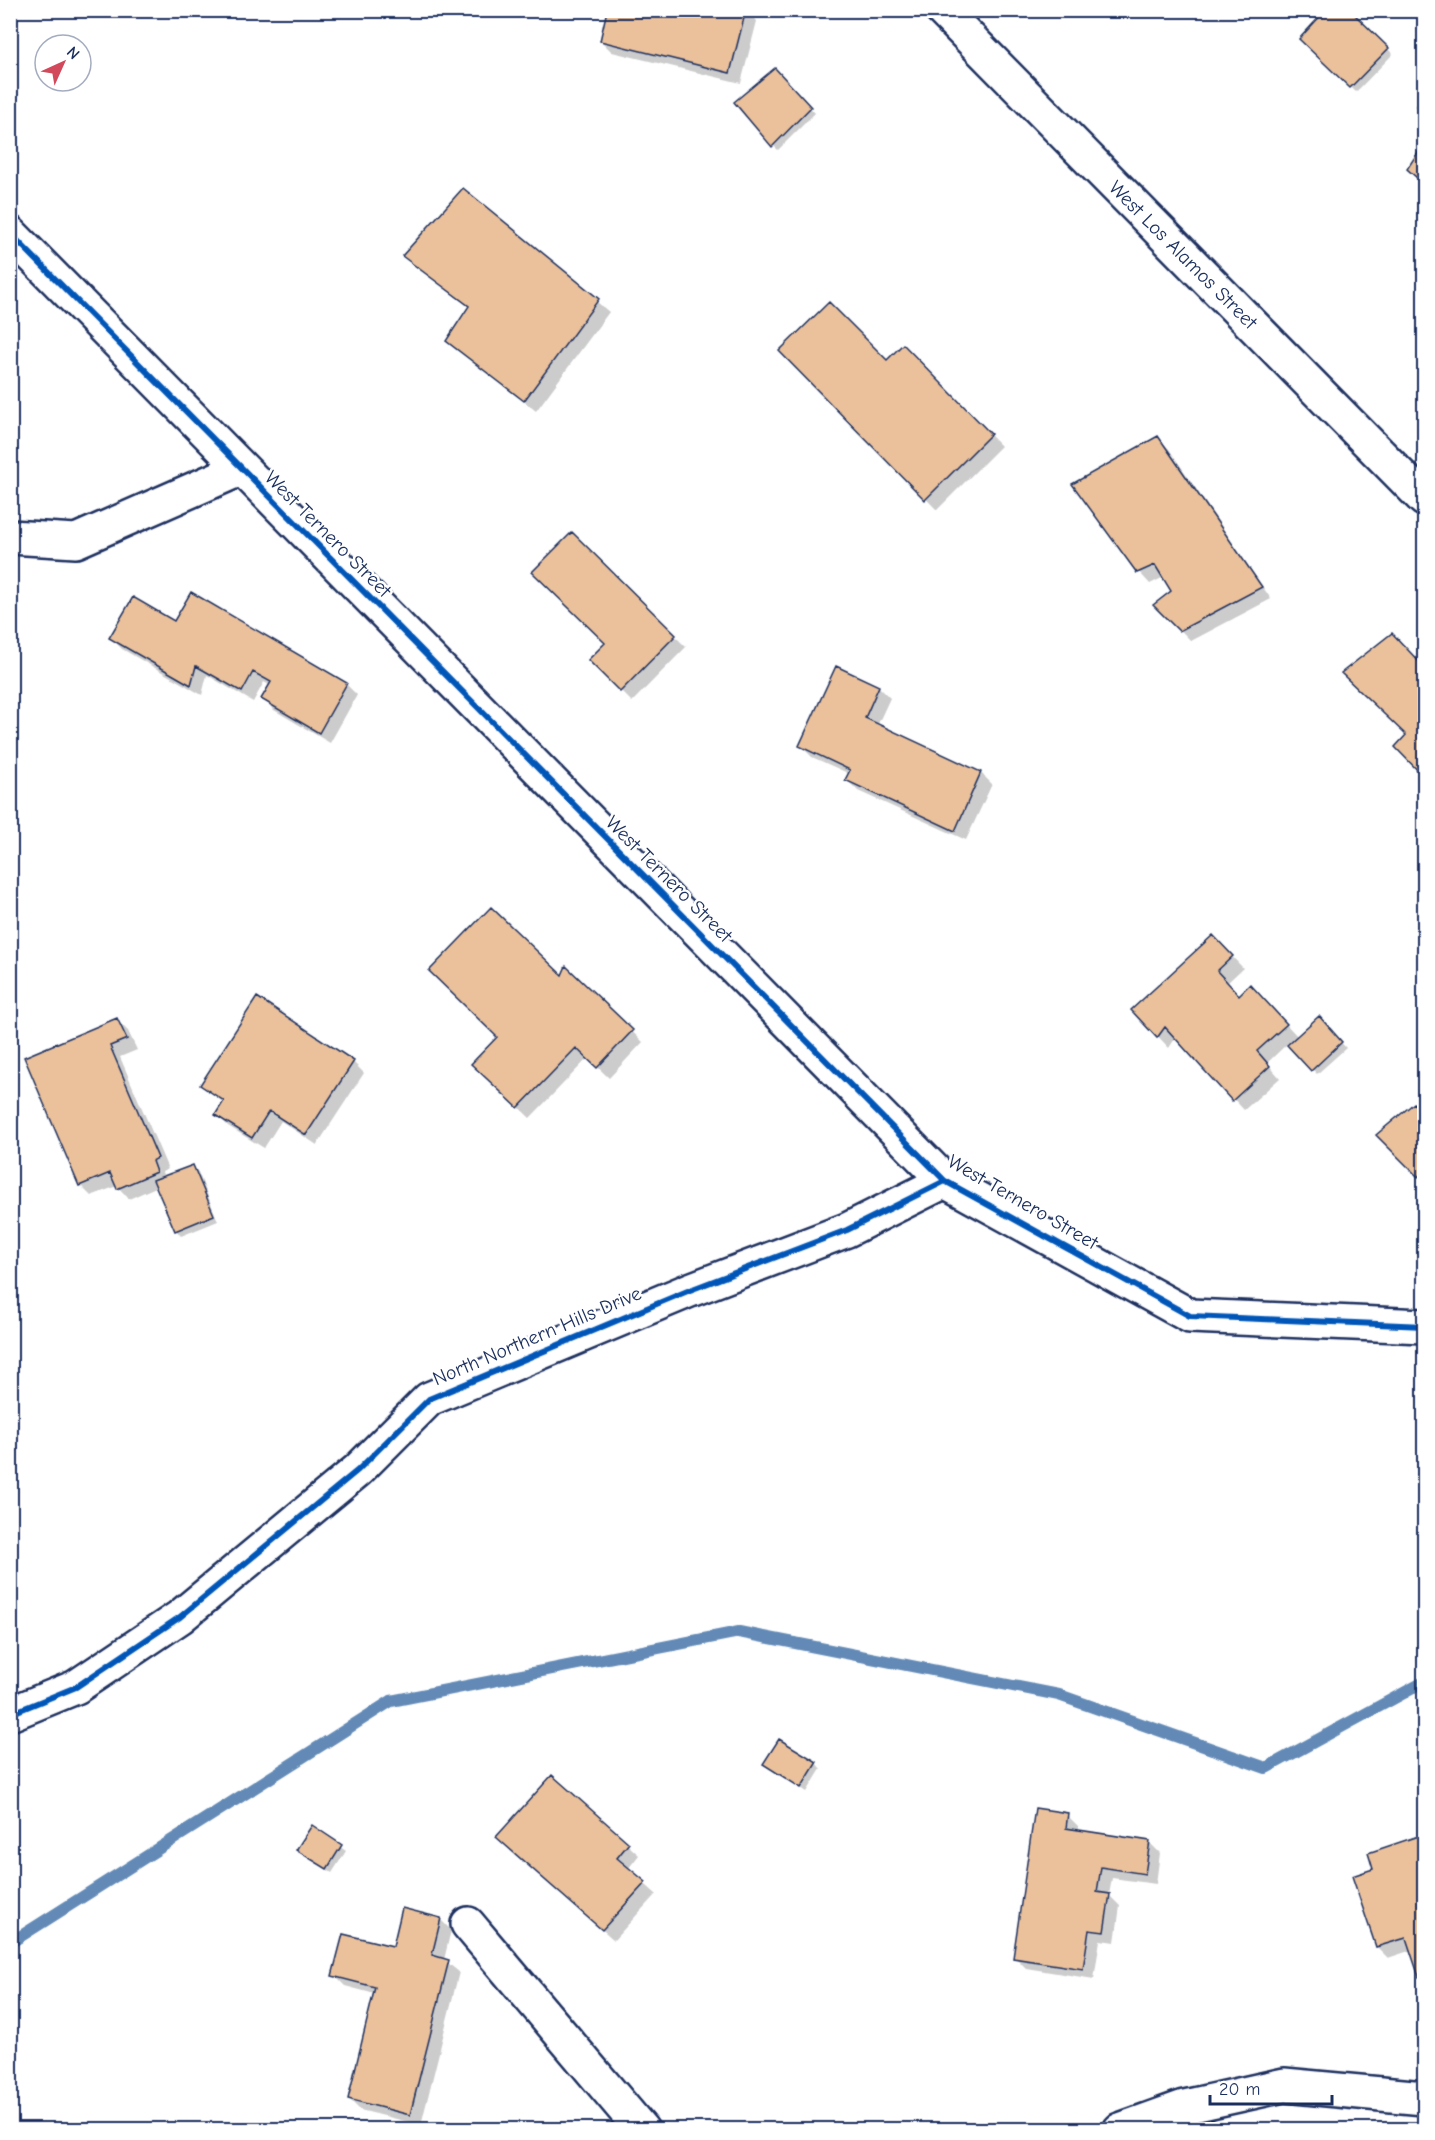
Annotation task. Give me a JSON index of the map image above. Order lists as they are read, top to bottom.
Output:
{
  "streets": {
    "street": ["West Los Alamos Street", "West Ternero Street", "North Northern Hills Drive"]
  },
  "crossings": [
    ["West Ternero Street", "North Northern Hills Drive"]
  ],
  "scale_bar": "20 m",
  "north": "top right"
}
